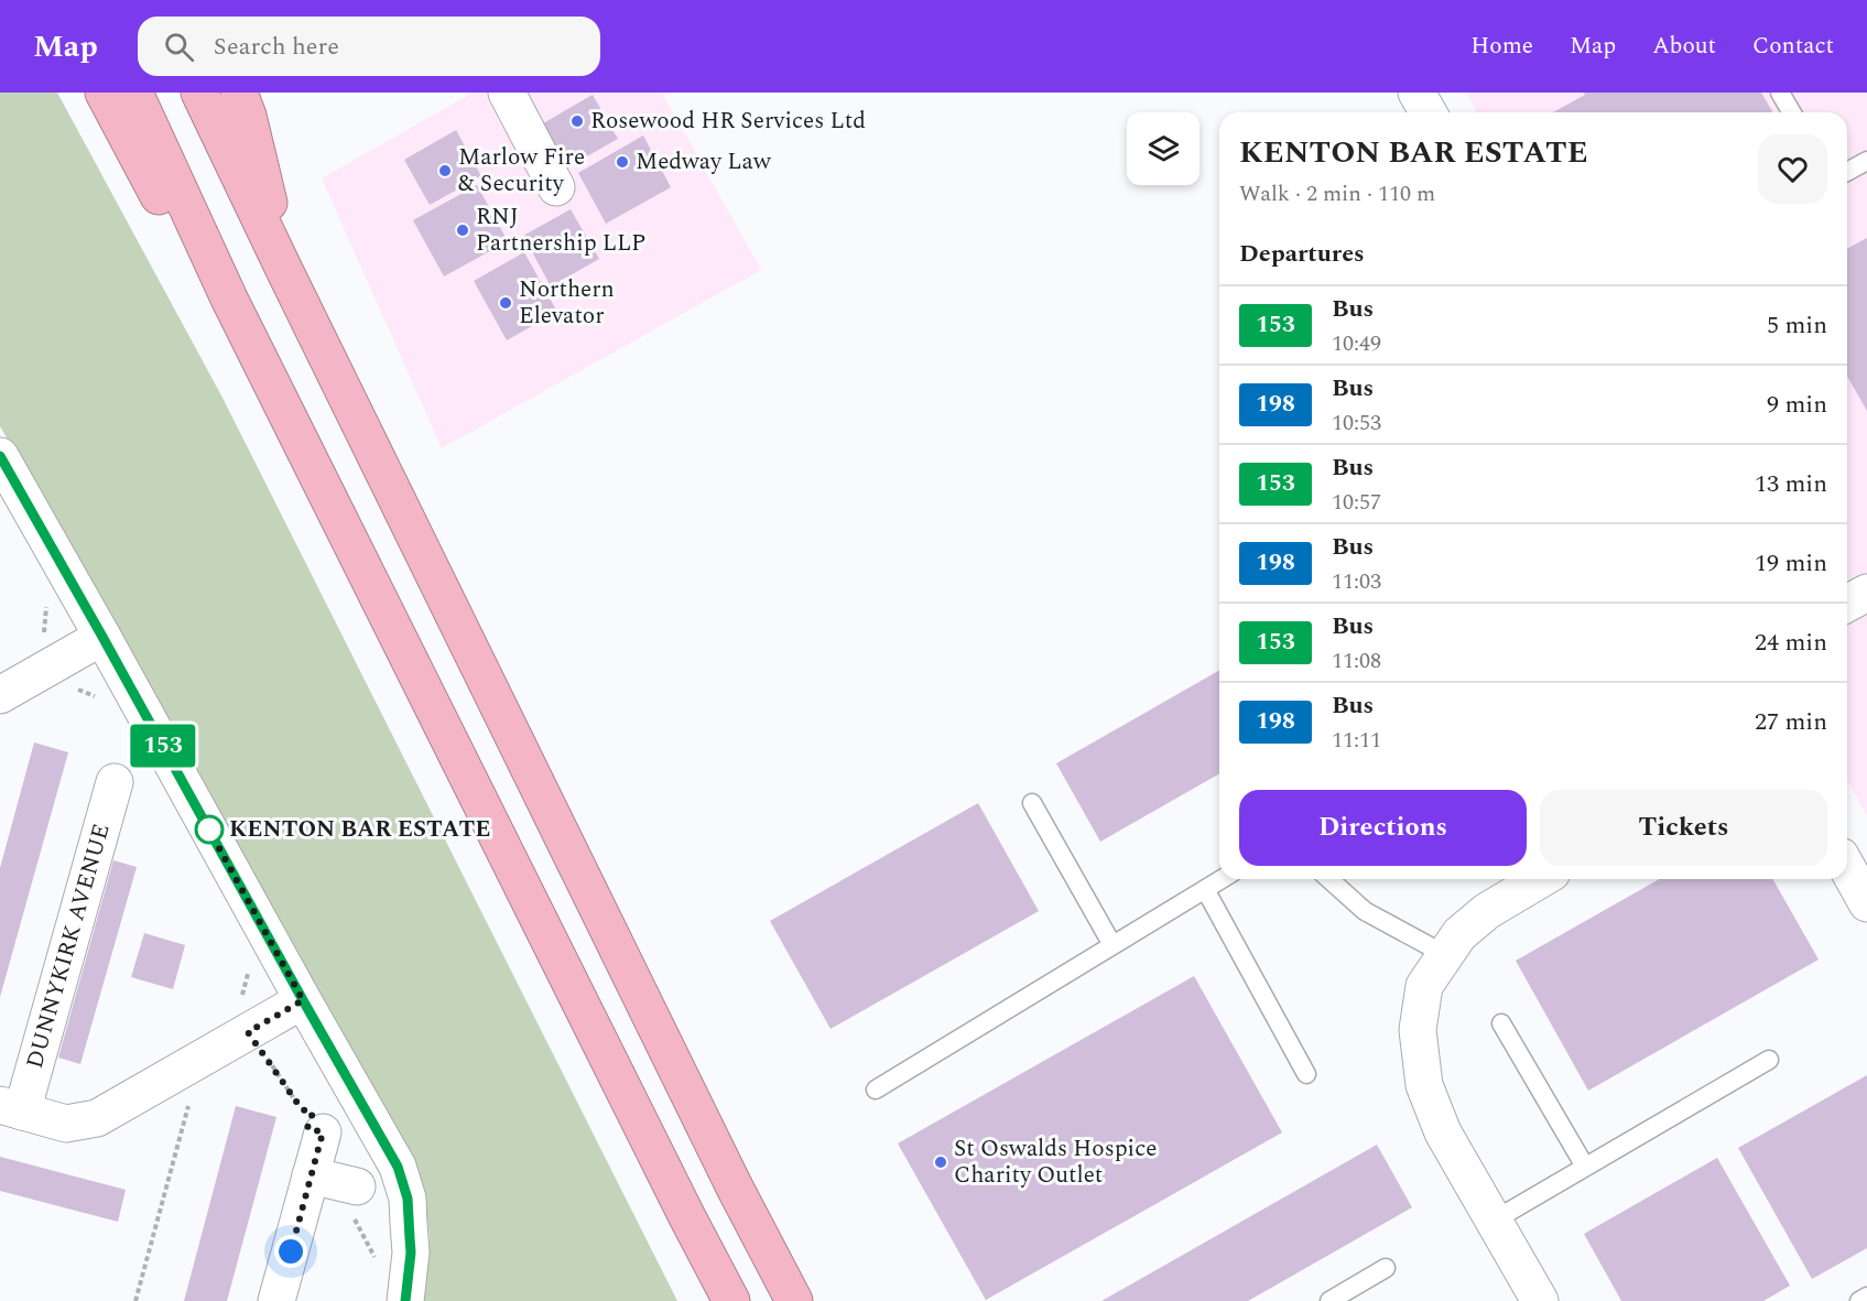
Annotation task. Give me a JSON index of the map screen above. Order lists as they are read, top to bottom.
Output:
{
  "streets": {
    "street": ["DUNNYKIRK AVENUE"]
  },
  "places": [
    "Rosewood HR Services Ltd",
    "Medway Law",
    "Marlow Fire & Security",
    "RNJ Partnership LLP",
    "Northern Elevator",
    "KENTON BAR ESTATE",
    "St Oswalds Hospice Charity Outlet"
  ],
  "lines": ["bus line 153"],
  "page": {
    "header": "Map",
    "search": "Search here",
    "nav": [
      "Home",
      "Map",
      "About",
      "Contact"
    ],
    "on_map": "153",
    "heading": [
      ["KENTON BAR ESTATE", "Walk · 2 min · 110 m"],
      "Departures"
    ],
    "list": [
      {
        "mark": "153",
        "name": "Bus",
        "note": "10:49",
        "value": "5 min"
      },
      {
        "mark": "198",
        "name": "Bus",
        "note": "10:53",
        "value": "9 min"
      },
      {
        "mark": "153",
        "name": "Bus",
        "note": "10:57",
        "value": "13 min"
      },
      {
        "mark": "198",
        "name": "Bus",
        "note": "11:03",
        "value": "19 min"
      },
      {
        "mark": "153",
        "name": "Bus",
        "note": "11:08",
        "value": "24 min"
      },
      {
        "mark": "198",
        "name": "Bus",
        "note": "11:11",
        "value": "27 min"
      }
    ],
    "buttons": ["Directions", "Tickets"]
  }
}
